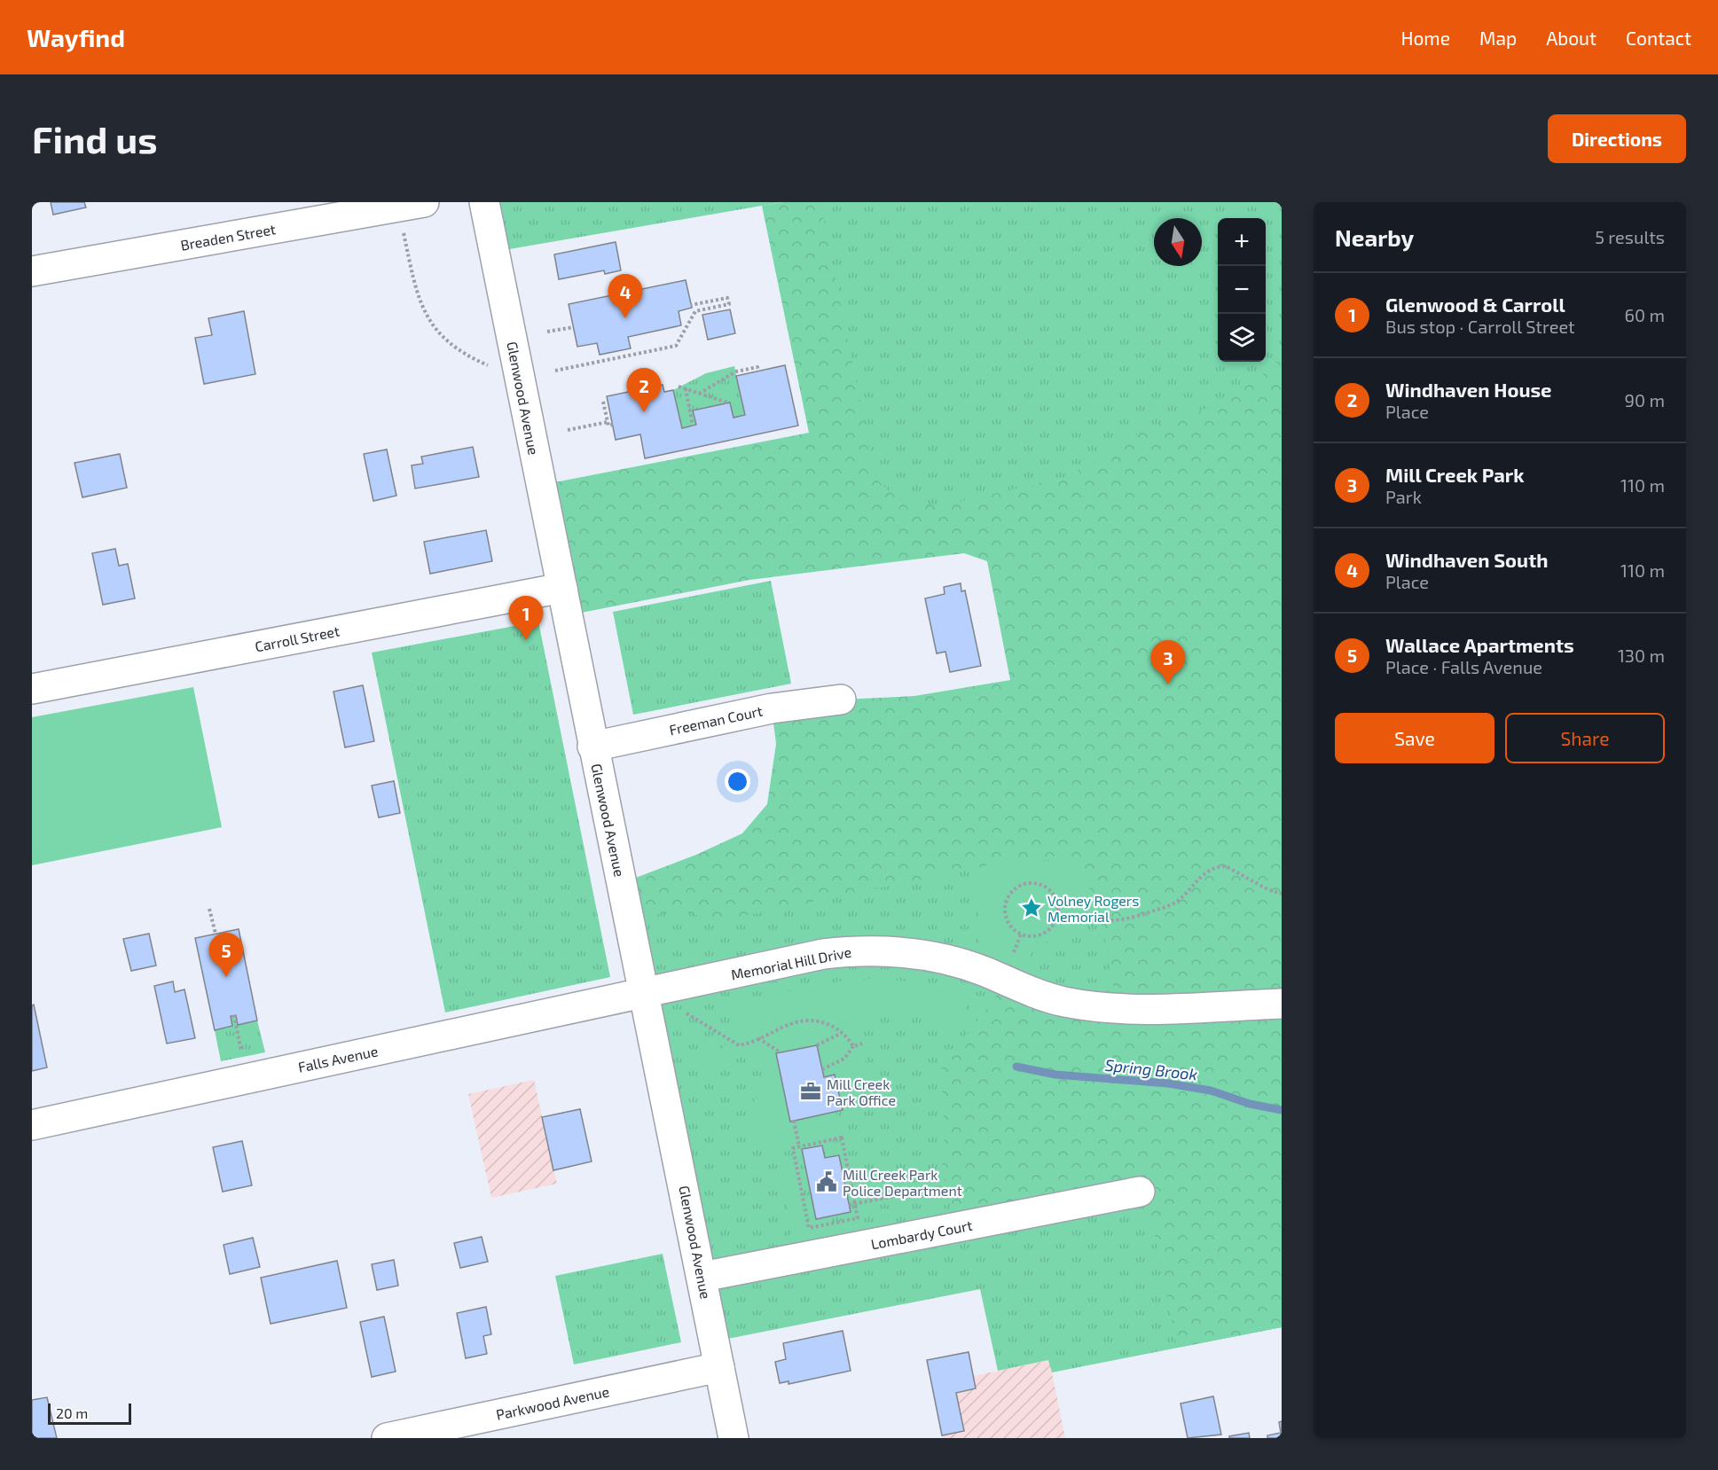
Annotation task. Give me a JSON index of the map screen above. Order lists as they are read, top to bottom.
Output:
{
  "streets": {
    "street": [
      "Breaden Street",
      "Glenwood Avenue",
      "Carroll Street",
      "Freeman Court",
      "Memorial Hill Drive",
      "Falls Avenue",
      "Lombardy Court",
      "Parkwood Avenue"
    ]
  },
  "crossings": [
    ["Glenwood Avenue", "Carroll Street"],
    ["Glenwood Avenue", "Freeman Court"],
    ["Glenwood Avenue", "Memorial Hill Drive"],
    ["Glenwood Avenue", "Falls Avenue"],
    ["Glenwood Avenue", "Lombardy Court"],
    ["Glenwood Avenue", "Parkwood Avenue"],
    ["Memorial Hill Drive", "Falls Avenue"]
  ],
  "water": ["Spring Brook"],
  "places": {
    "place": ["Volney Rogers Memorial"],
    "office": ["Mill Creek Park Office"],
    "public building": ["Mill Creek Park Police Department"]
  },
  "scale_bar": "20 m",
  "north": "bottom",
  "page": {
    "header": "Wayfind",
    "nav": [
      "Home",
      "Map",
      "About",
      "Contact"
    ],
    "buttons": [
      "Directions",
      ["Save", "Share"]
    ],
    "title": "Find us",
    "heading": ["Nearby", "5 results"],
    "map_buttons": ["+", "−"],
    "list": [
      {
        "mark": "1",
        "name": "Glenwood & Carroll",
        "note": "Bus stop · Carroll Street",
        "value": "60 m"
      },
      {
        "mark": "2",
        "name": "Windhaven House",
        "note": "Place",
        "value": "90 m"
      },
      {
        "mark": "3",
        "name": "Mill Creek Park",
        "note": "Park",
        "value": "110 m"
      },
      {
        "mark": "4",
        "name": "Windhaven South",
        "note": "Place",
        "value": "110 m"
      },
      {
        "mark": "5",
        "name": "Wallace Apartments",
        "note": "Place · Falls Avenue",
        "value": "130 m"
      }
    ],
    "pins": [
      "4",
      "2",
      "1",
      "3",
      "5"
    ],
    "scale": "20 m"
  }
}
